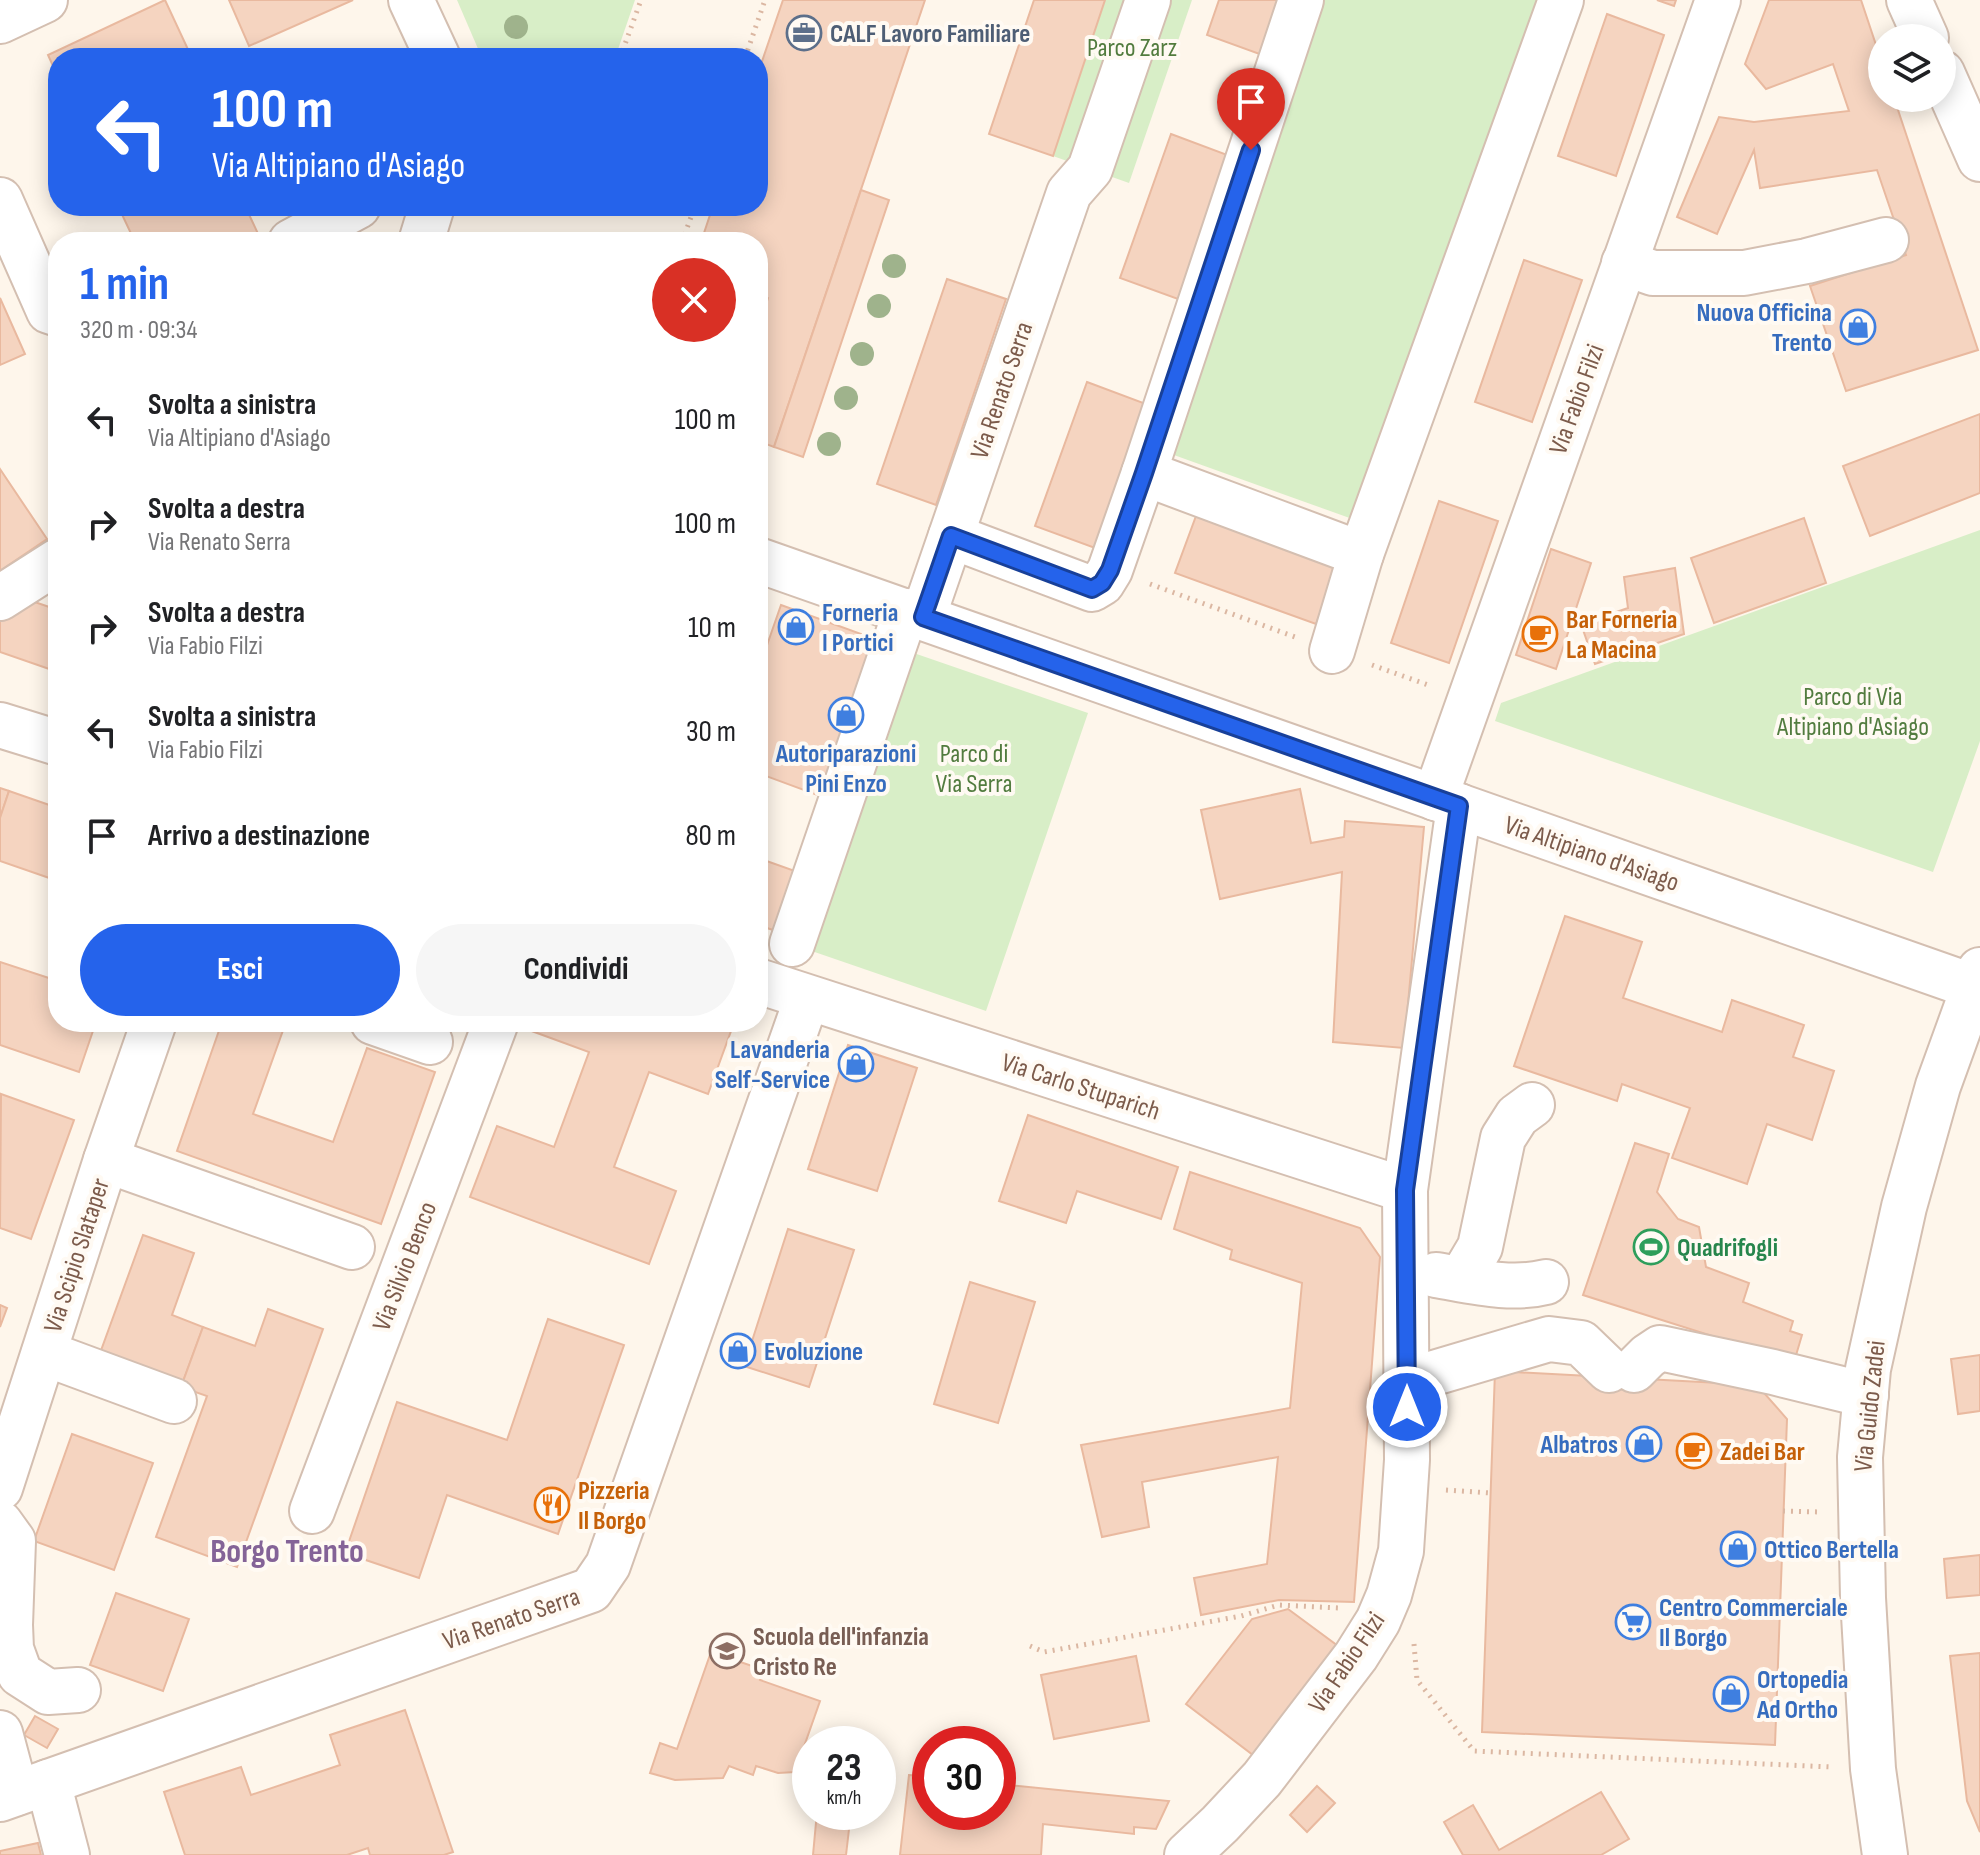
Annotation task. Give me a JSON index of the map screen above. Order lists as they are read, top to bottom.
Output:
{
  "streets": {
    "street": [
      "Via Renato Serra",
      "Via Fabio Filzi",
      "Via Altipiano d'Asiago",
      "Via Carlo Stuparich",
      "Via Scipio Slataper",
      "Via Silvio Benco",
      "Via Guido Zadei"
    ]
  },
  "crossings": [
    ["Via Renato Serra", "Via Altipiano d'Asiago"],
    ["Via Renato Serra", "Via Carlo Stuparich"],
    ["Via Fabio Filzi", "Via Altipiano d'Asiago"],
    ["Via Fabio Filzi", "Via Carlo Stuparich"],
    ["Via Altipiano d'Asiago", "Via Guido Zadei"]
  ],
  "districts": ["Borgo Trento"],
  "parks": ["Parco Zarz", "Parco di Via Altipiano d'Asiago", "Parco di Via Serra"],
  "places": {
    "office": ["CALF Lavoro Familiare"],
    "shop": [
      "Nuova Officina Trento",
      "Forneria I Portici",
      "Autoriparazioni Pini Enzo",
      "Lavanderia Self-Service",
      "Evoluzione",
      "Albatros",
      "Ottico Bertella",
      "Ortopedia Ad Ortho"
    ],
    "cafe": ["Bar Forneria La Macina", "Zadei Bar"],
    "sports": ["Quadrifogli"],
    "restaurant": ["Pizzeria Il Borgo"],
    "supermarket": ["Centro Commerciale Il Borgo"],
    "school or university": ["Scuola dell'infanzia Cristo Re"]
  },
  "page": {
    "turn": ["100 m", "Via Altipiano d'Asiago"],
    "heading": ["1 min", "320 m · 09:34"],
    "list": [
      {
        "name": "Svolta a sinistra",
        "note": "Via Altipiano d'Asiago",
        "value": "100 m"
      },
      {
        "name": "Svolta a destra",
        "note": "Via Renato Serra",
        "value": "100 m"
      },
      {
        "name": "Svolta a destra",
        "note": "Via Fabio Filzi",
        "value": "10 m"
      },
      {
        "name": "Svolta a sinistra",
        "note": "Via Fabio Filzi",
        "value": "30 m"
      },
      {
        "name": "Arrivo a destinazione",
        "value": "80 m"
      }
    ],
    "buttons": ["Esci", "Condividi"],
    "speed": "23 km/h",
    "limit": "30"
  }
}
